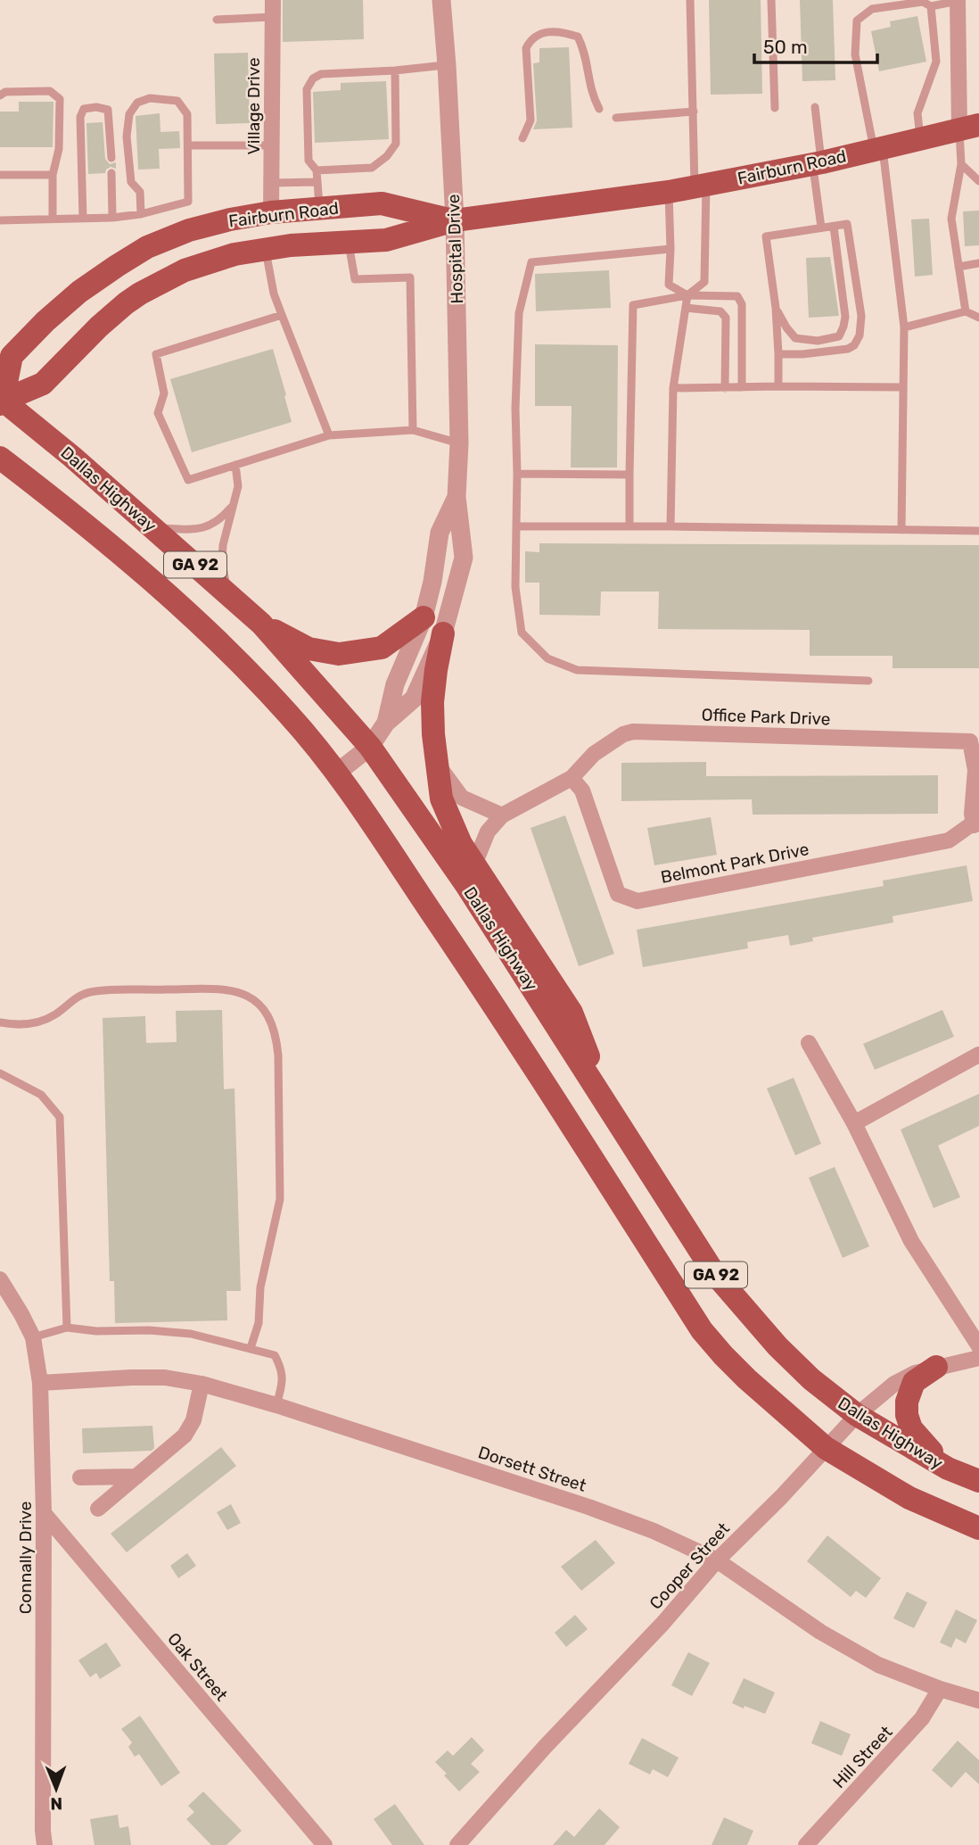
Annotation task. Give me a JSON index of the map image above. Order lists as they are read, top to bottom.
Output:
{
  "streets": {
    "main road": ["Fairburn Road", "Dallas Highway", "GA 92"],
    "street": [
      "Village Drive",
      "Hospital Drive",
      "Office Park Drive",
      "Belmont Park Drive",
      "Dorsett Street",
      "Connally Drive",
      "Cooper Street",
      "Oak Street",
      "Hill Street"
    ]
  },
  "crossings": [
    ["Village Drive", "Fairburn Road"],
    ["Fairburn Road", "Hospital Drive"],
    ["Fairburn Road", "Dallas Highway"],
    ["Hospital Drive", "Dallas Highway"],
    ["Hospital Drive", "GA 92"],
    ["Dallas Highway", "Cooper Street"],
    ["GA 92", "Cooper Street"],
    ["Office Park Drive", "Belmont Park Drive"],
    ["Dorsett Street", "Connally Drive"],
    ["Dorsett Street", "Cooper Street"],
    ["Dorsett Street", "Hill Street"],
    ["Connally Drive", "Oak Street"]
  ],
  "scale_bar": "50 m",
  "north": "bottom"
}
